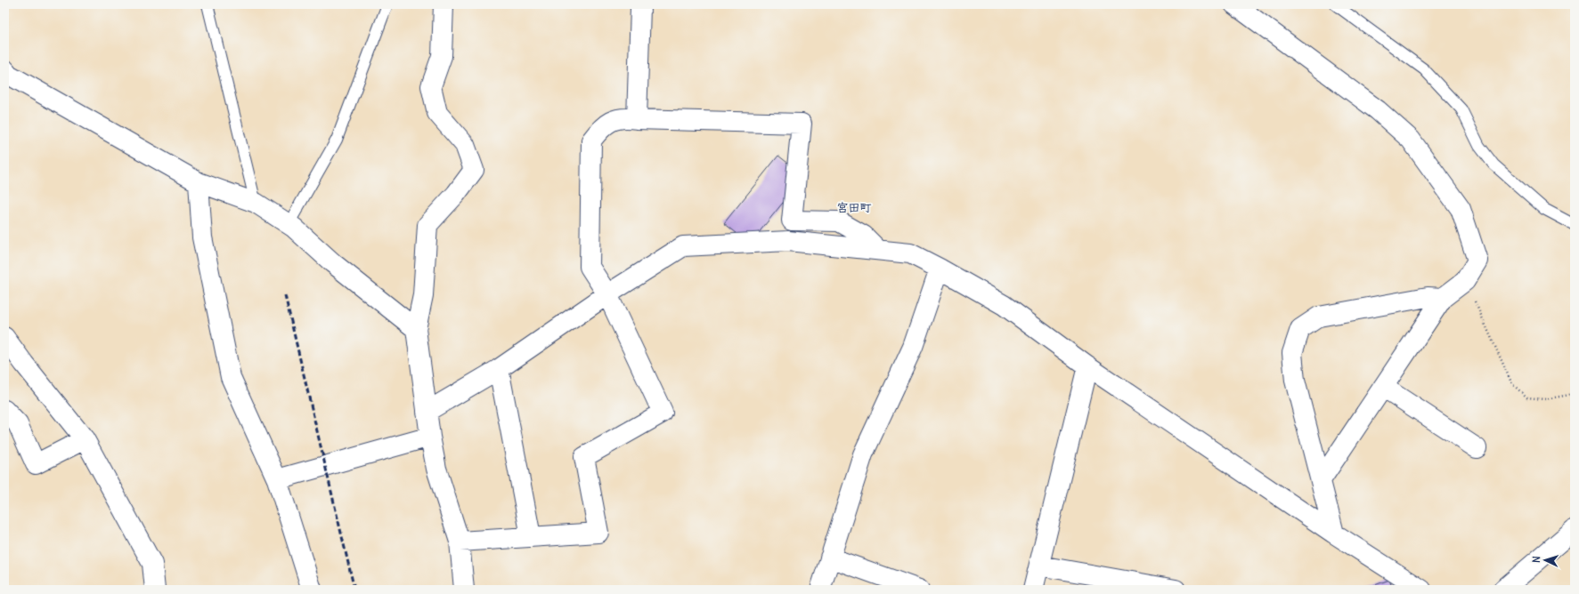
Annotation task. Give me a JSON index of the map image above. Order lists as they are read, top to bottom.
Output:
{
  "districts": ["宮田町"],
  "north": "left"
}
